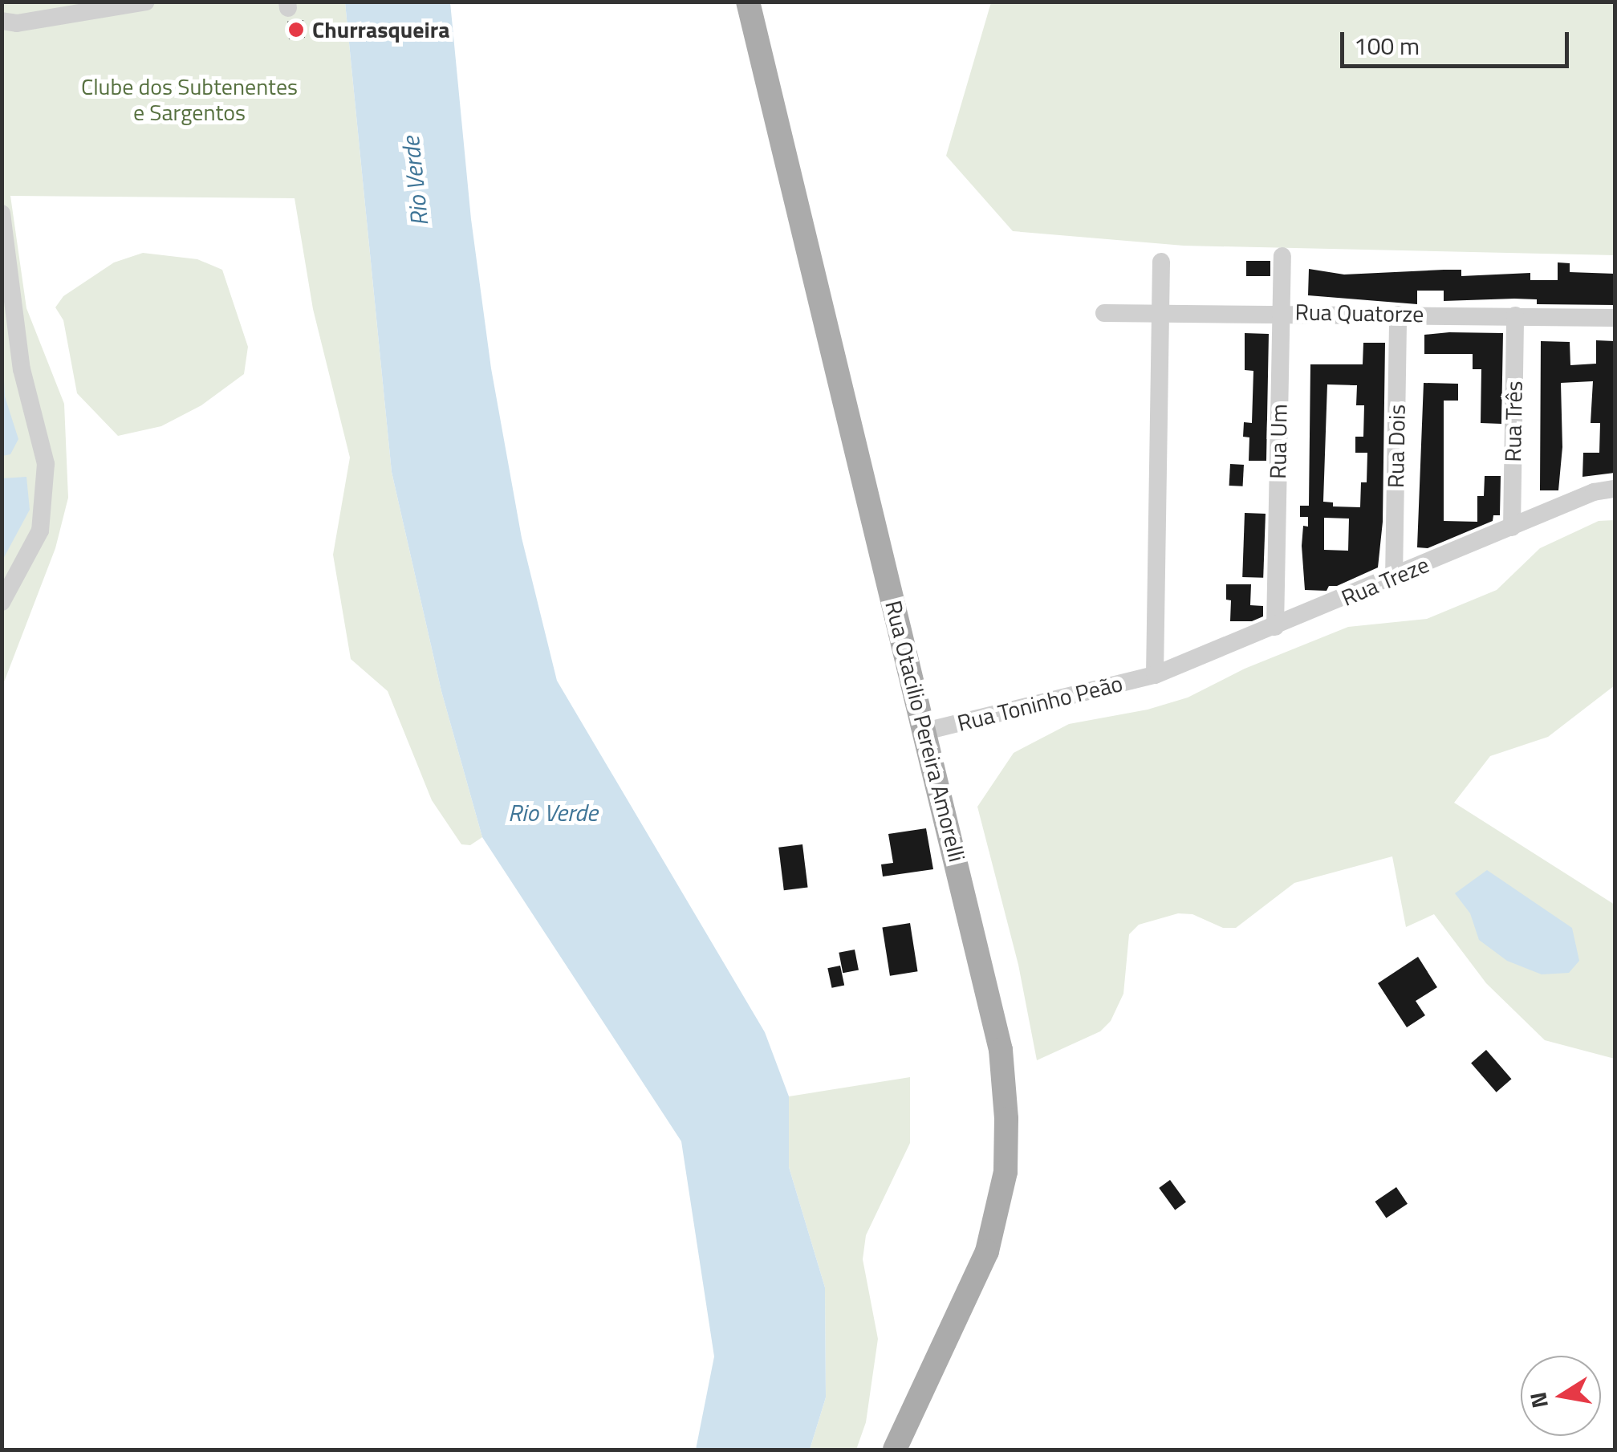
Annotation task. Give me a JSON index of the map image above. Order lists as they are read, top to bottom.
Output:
{
  "streets": {
    "main road": ["Rua Otacilio Pereira Amorelli"],
    "street": [
      "Rua Quatorze",
      "Rua Três",
      "Rua Um",
      "Rua Dois",
      "Rua Treze",
      "Rua Toninho Peão"
    ]
  },
  "crossings": [
    ["Rua Quatorze", "Rua Três"],
    ["Rua Quatorze", "Rua Um"],
    ["Rua Quatorze", "Rua Dois"],
    ["Rua Três", "Rua Treze"],
    ["Rua Um", "Rua Treze"],
    ["Rua Dois", "Rua Treze"],
    ["Rua Treze", "Rua Toninho Peão"],
    ["Rua Toninho Peão", "Rua Otacilio Pereira Amorelli"]
  ],
  "water": ["Rio Verde"],
  "parks": ["Clube dos Subtenentes e Sargentos"],
  "places": ["Churrasqueira"],
  "scale_bar": "100 m",
  "north": "left"
}
